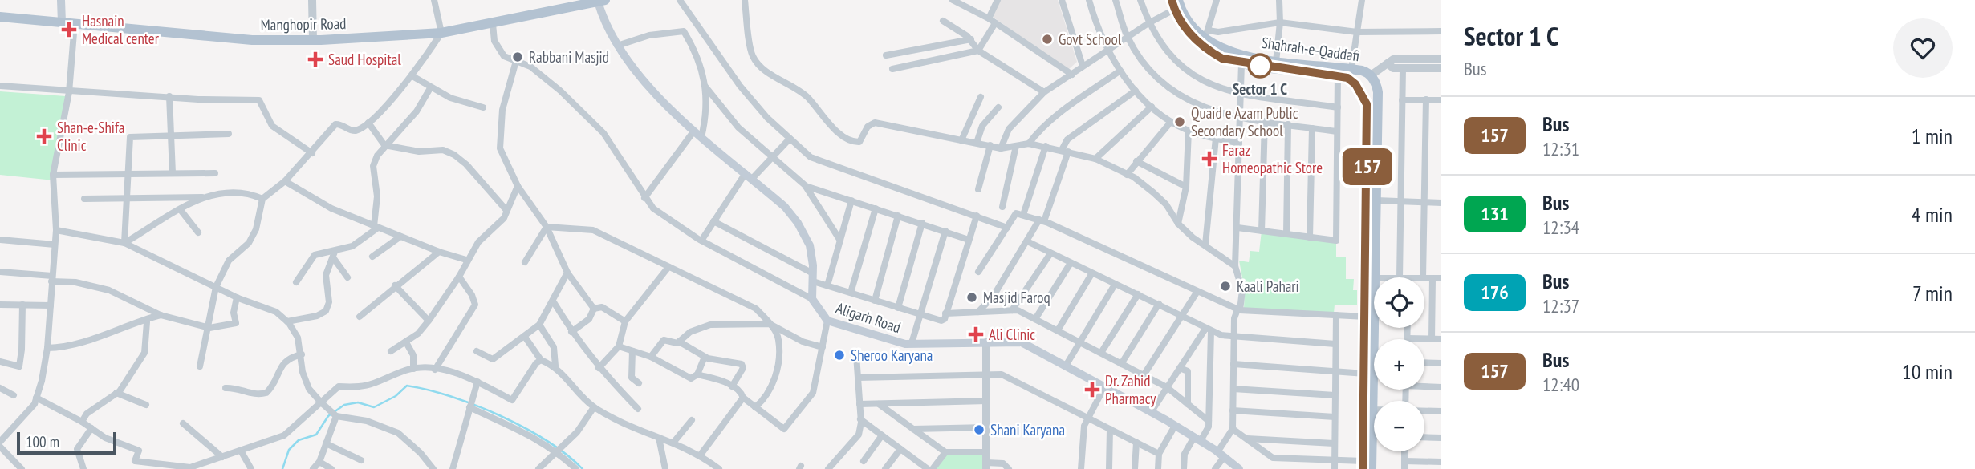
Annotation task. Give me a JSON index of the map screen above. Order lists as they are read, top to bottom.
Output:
{
  "streets": {
    "main road": ["Manghopir Road", "Shahrah-e-Qaddafi", "Aligarh Road"]
  },
  "places": {
    "health": [
      "Hasnain Medical center",
      "Saud Hospital",
      "Shan-e-Shifa Clinic",
      "Faraz Homeopathic Store",
      "Ali Clinic",
      "Dr. Zahid Pharmacy"
    ],
    "other": [
      "Govt School",
      "Rabbani Masjid",
      "Sector 1 C",
      "Quaid e Azam Public Secondary School",
      "Kaali Pahari",
      "Masjid Faroq",
      "Sheroo Karyana",
      "Shani Karyana"
    ]
  },
  "lines": ["bus line 157"],
  "scale_bar": "100 m",
  "page": {
    "on_map": "157",
    "heading": ["Sector 1 C", "Bus"],
    "list": [
      {
        "mark": "157",
        "name": "Bus",
        "note": "12:31",
        "value": "1 min"
      },
      {
        "mark": "131",
        "name": "Bus",
        "note": "12:34",
        "value": "4 min"
      },
      {
        "mark": "176",
        "name": "Bus",
        "note": "12:37",
        "value": "7 min"
      },
      {
        "mark": "157",
        "name": "Bus",
        "note": "12:40",
        "value": "10 min"
      }
    ],
    "map_buttons": ["+", "−"],
    "scale": "100 m"
  }
}
